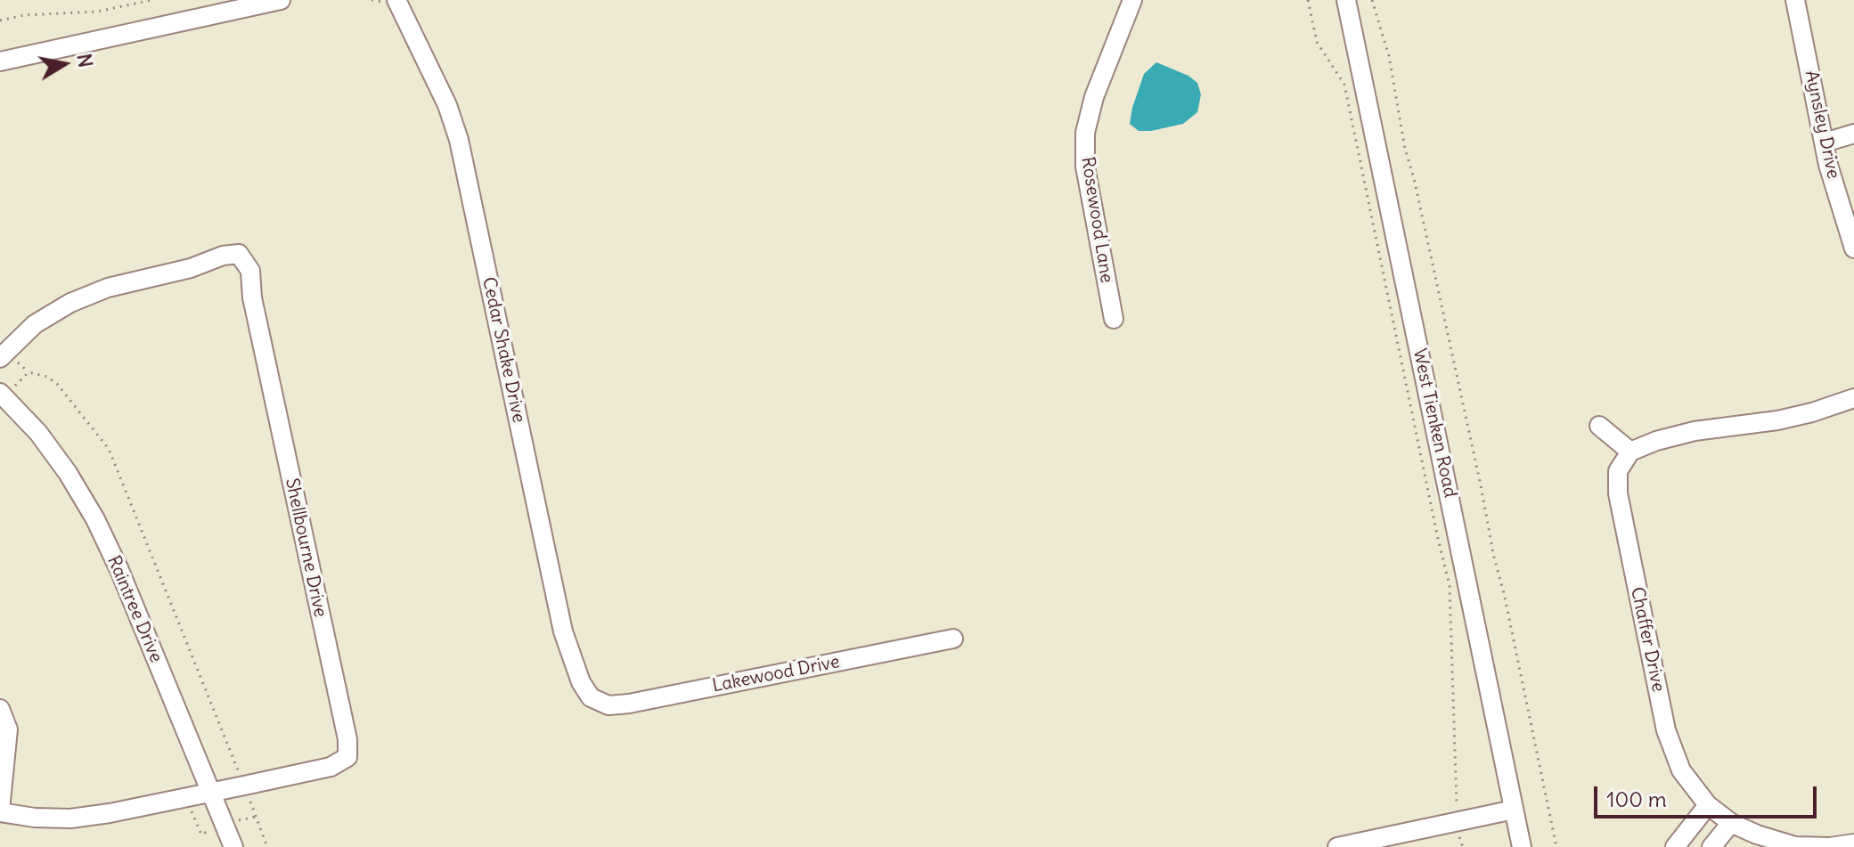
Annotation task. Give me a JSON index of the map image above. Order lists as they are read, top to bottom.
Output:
{
  "streets": {
    "street": [
      "Aynsley Drive",
      "Rosewood Lane",
      "Cedar Shake Drive",
      "West Tienken Road",
      "Shellbourne Drive",
      "Raintree Drive",
      "Chaffer Drive",
      "Lakewood Drive"
    ]
  },
  "crossings": [
    ["Cedar Shake Drive", "Lakewood Drive"],
    ["Shellbourne Drive", "Raintree Drive"]
  ],
  "scale_bar": "100 m",
  "north": "right"
}
